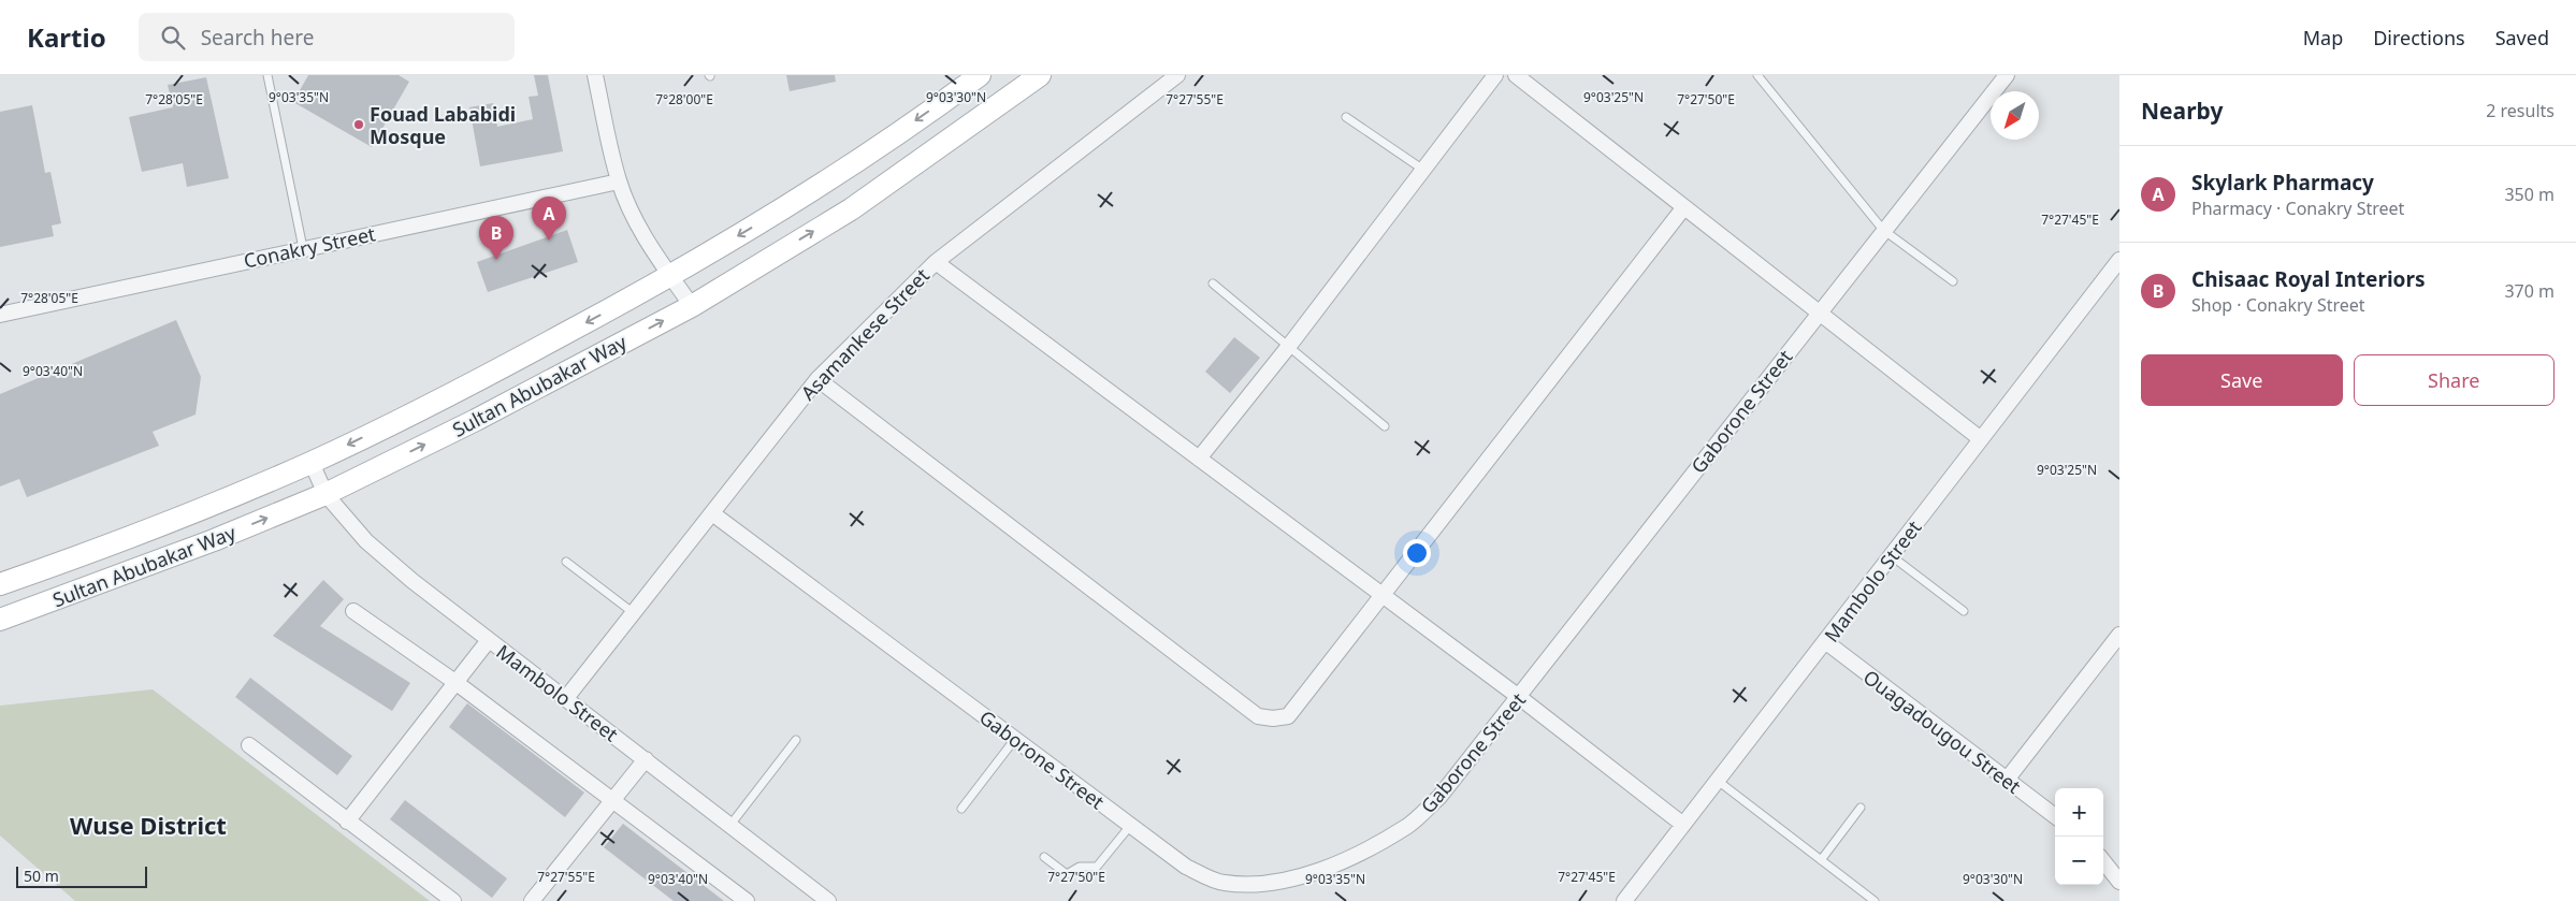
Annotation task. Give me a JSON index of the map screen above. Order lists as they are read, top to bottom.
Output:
{
  "streets": {
    "main road": ["Sultan Abubakar Way"],
    "street": [
      "Conakry Street",
      "Asamankese Street",
      "Gaborone Street",
      "Mambolo Street",
      "Ouagadougou Street"
    ]
  },
  "crossings": [
    ["Asamankese Street", "Gaborone Street"],
    ["Asamankese Street", "Mambolo Street"],
    ["Sultan Abubakar Way", "Mambolo Street"],
    ["Mambolo Street", "Ouagadougou Street"]
  ],
  "districts": ["Wuse District"],
  "places": ["Fouad Lababidi Mosque"],
  "scale_bar": "50 m",
  "north": "bottom left",
  "page": {
    "header": "Kartio",
    "search": "Search here",
    "nav": ["Map", "Directions", "Saved"],
    "heading": ["Nearby", "2 results"],
    "list": [
      {
        "mark": "A",
        "name": "Skylark Pharmacy",
        "note": "Pharmacy · Conakry Street",
        "value": "350 m"
      },
      {
        "mark": "B",
        "name": "Chisaac Royal Interiors",
        "note": "Shop · Conakry Street",
        "value": "370 m"
      }
    ],
    "pins": ["A", "B"],
    "buttons": ["Save", "Share"],
    "map_buttons": ["+", "−"],
    "scale": "50 m"
  },
  "coordinates": [
    "9°03'35\"N",
    "9°03'25\"N",
    "9°03'30\"N",
    "7°28'05\"E",
    "7°28'00\"E",
    "7°27'55\"E",
    "7°27'50\"E",
    "7°27'45\"E",
    "9°03'40\"N"
  ]
}
